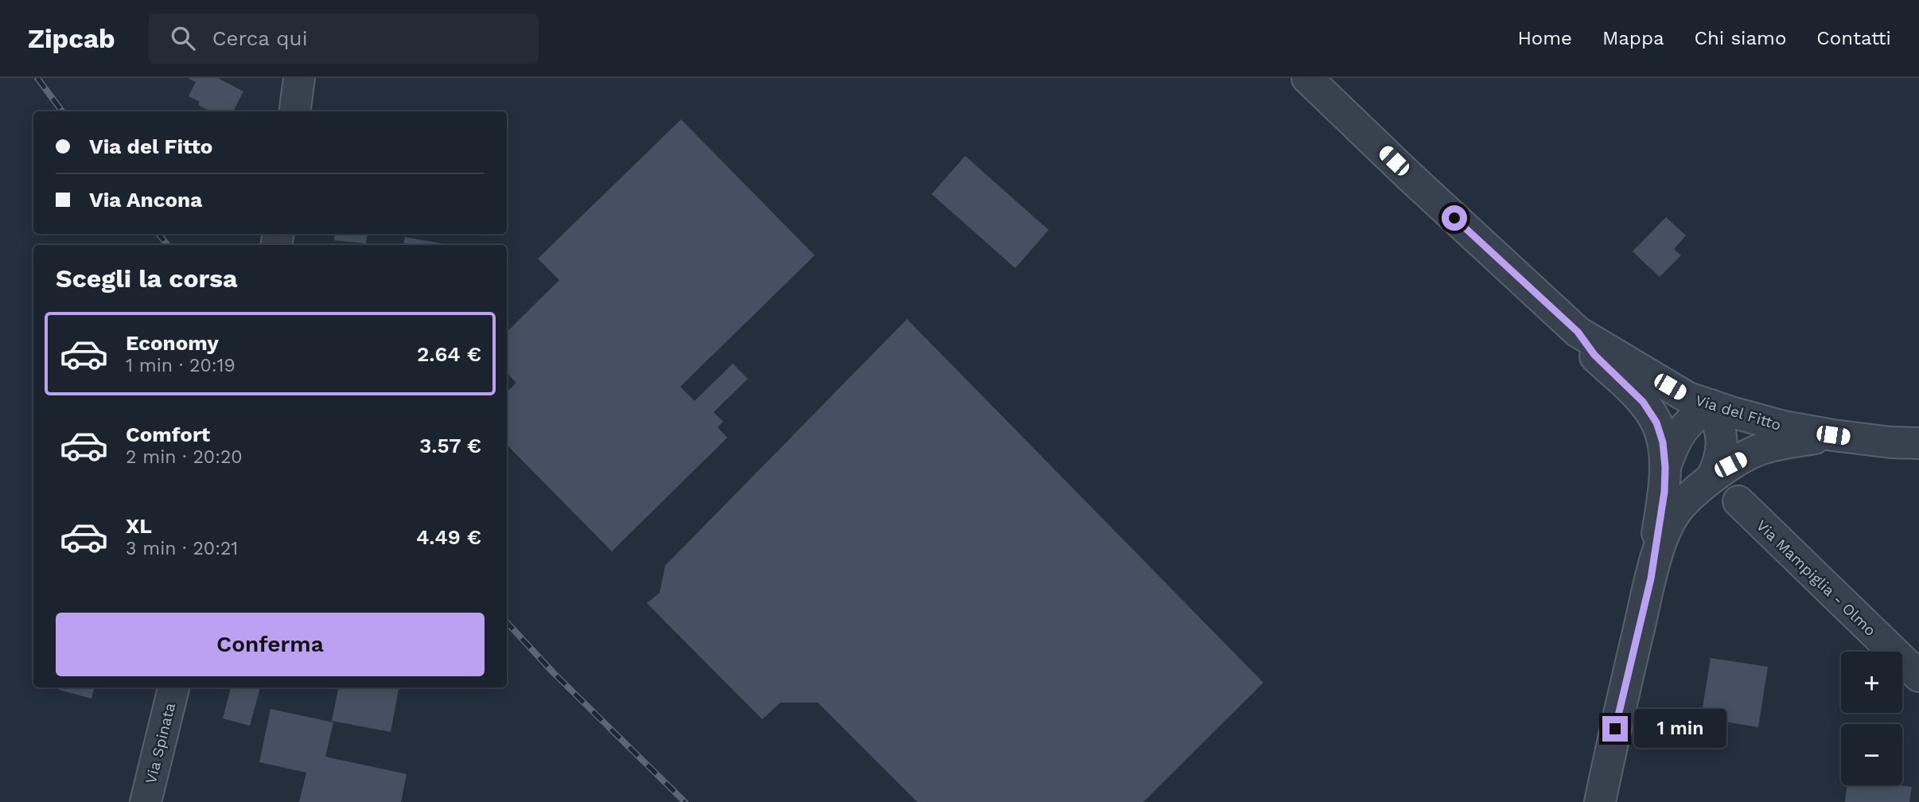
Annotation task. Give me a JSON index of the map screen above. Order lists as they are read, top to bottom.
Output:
{
  "streets": {
    "street": ["Via del Fitto", "Via Mampiglia - Olmo", "Via Spinata"]
  },
  "page": {
    "header": "Zipcab",
    "search": "Cerca qui",
    "nav": [
      "Home",
      "Mappa",
      "Chi siamo",
      "Contatti"
    ],
    "banner": ["Via del Fitto", "Via Ancona"],
    "heading": "Scegli la corsa",
    "list": [
      {
        "name": "Economy",
        "note": "1 min · 20:19",
        "value": "2.64 €"
      },
      {
        "name": "Comfort",
        "note": "2 min · 20:20",
        "value": "3.57 €"
      },
      {
        "name": "XL",
        "note": "3 min · 20:21",
        "value": "4.49 €"
      }
    ],
    "buttons": "Conferma",
    "map_buttons": ["+", "−"],
    "bubble": "1 min"
  }
}
